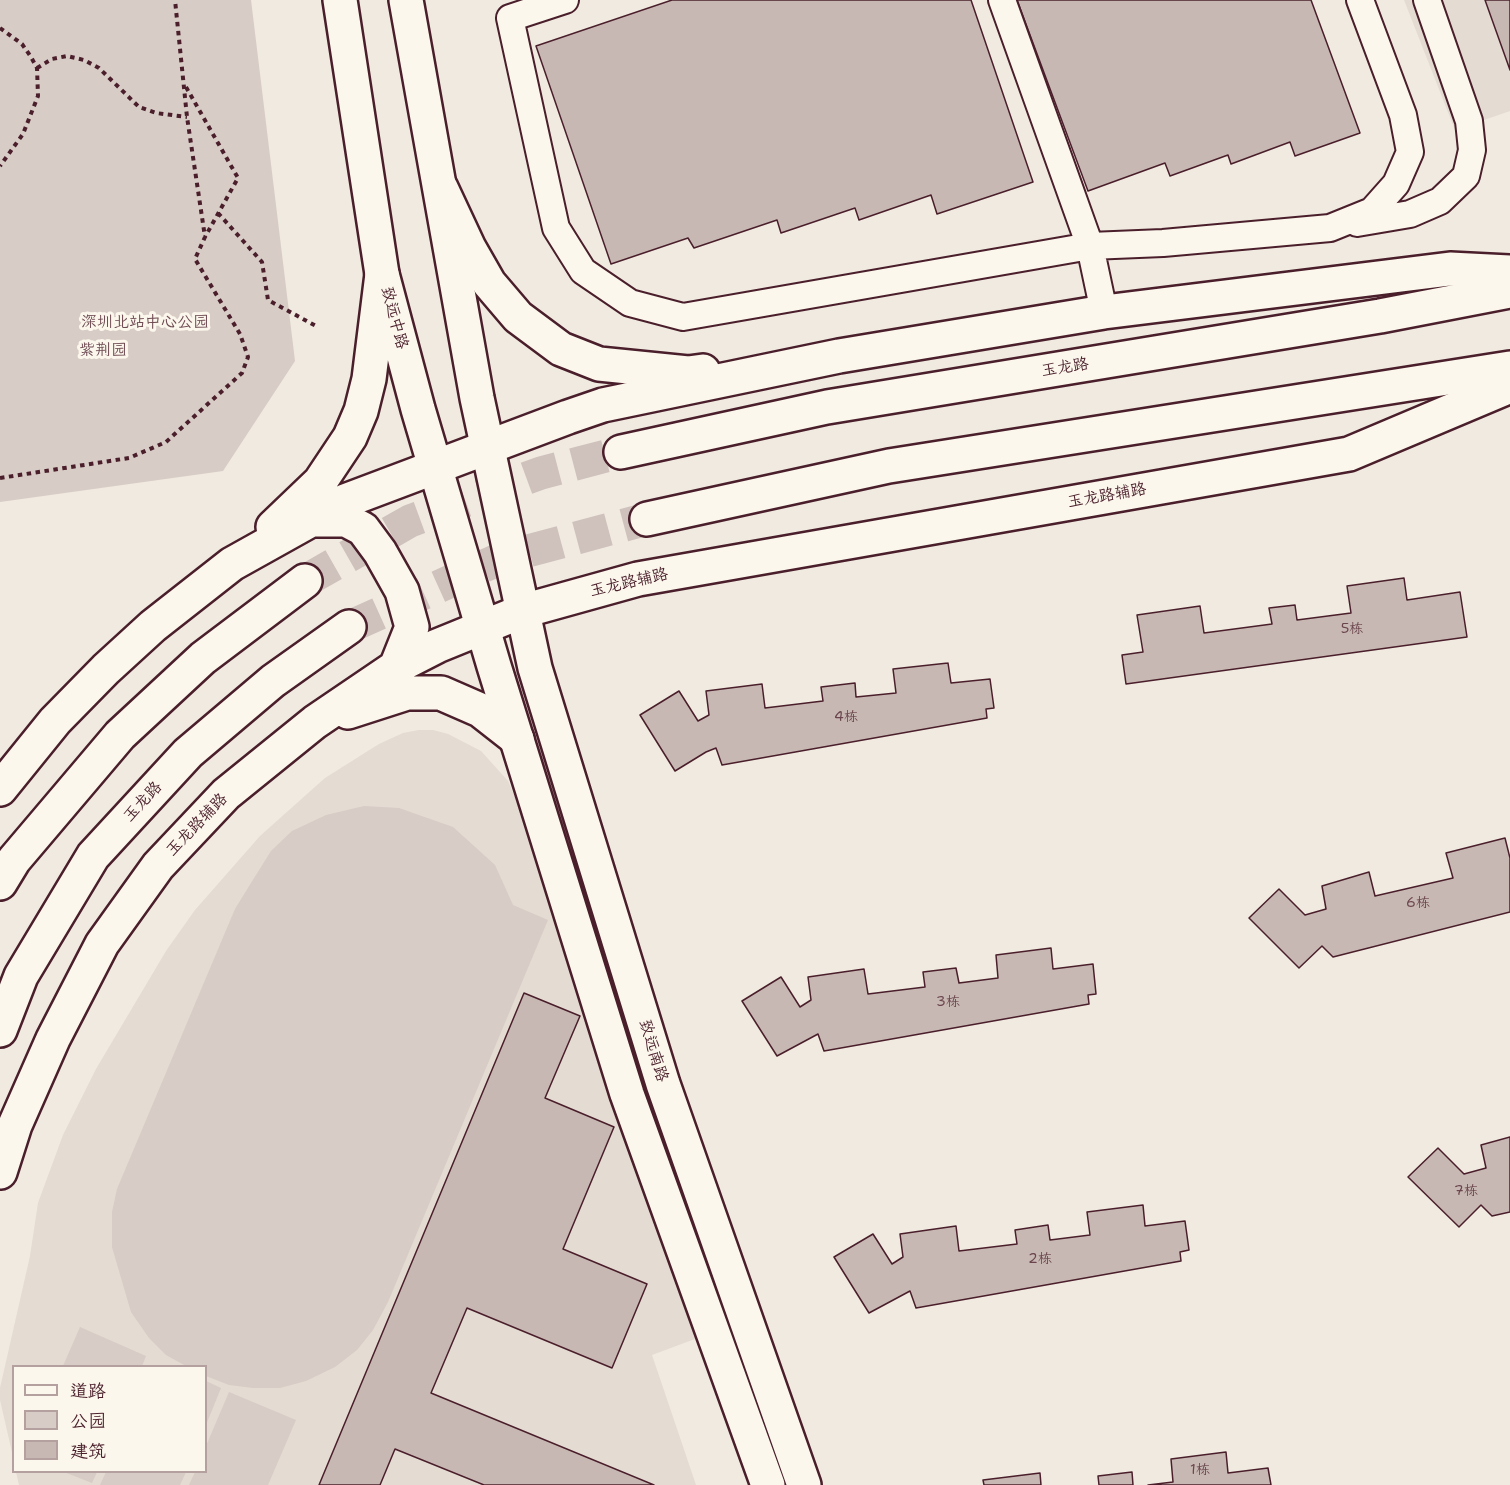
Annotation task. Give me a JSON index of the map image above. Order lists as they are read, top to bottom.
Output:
{
  "streets": {
    "main road": [
      "致远中路",
      "玉龙路",
      "玉龙路辅路",
      "致远南路"
    ]
  },
  "crossings": [
    ["致远中路", "玉龙路辅路"],
    ["玉龙路辅路", "致远南路"]
  ],
  "parks": ["深圳北站中心公园", "紫荆园"],
  "house_numbers": [
    "5栋",
    "4栋",
    "6栋",
    "3栋",
    "7栋",
    "2栋",
    "1栋"
  ],
  "legend": ["道路", "公园", "建筑"]
}
